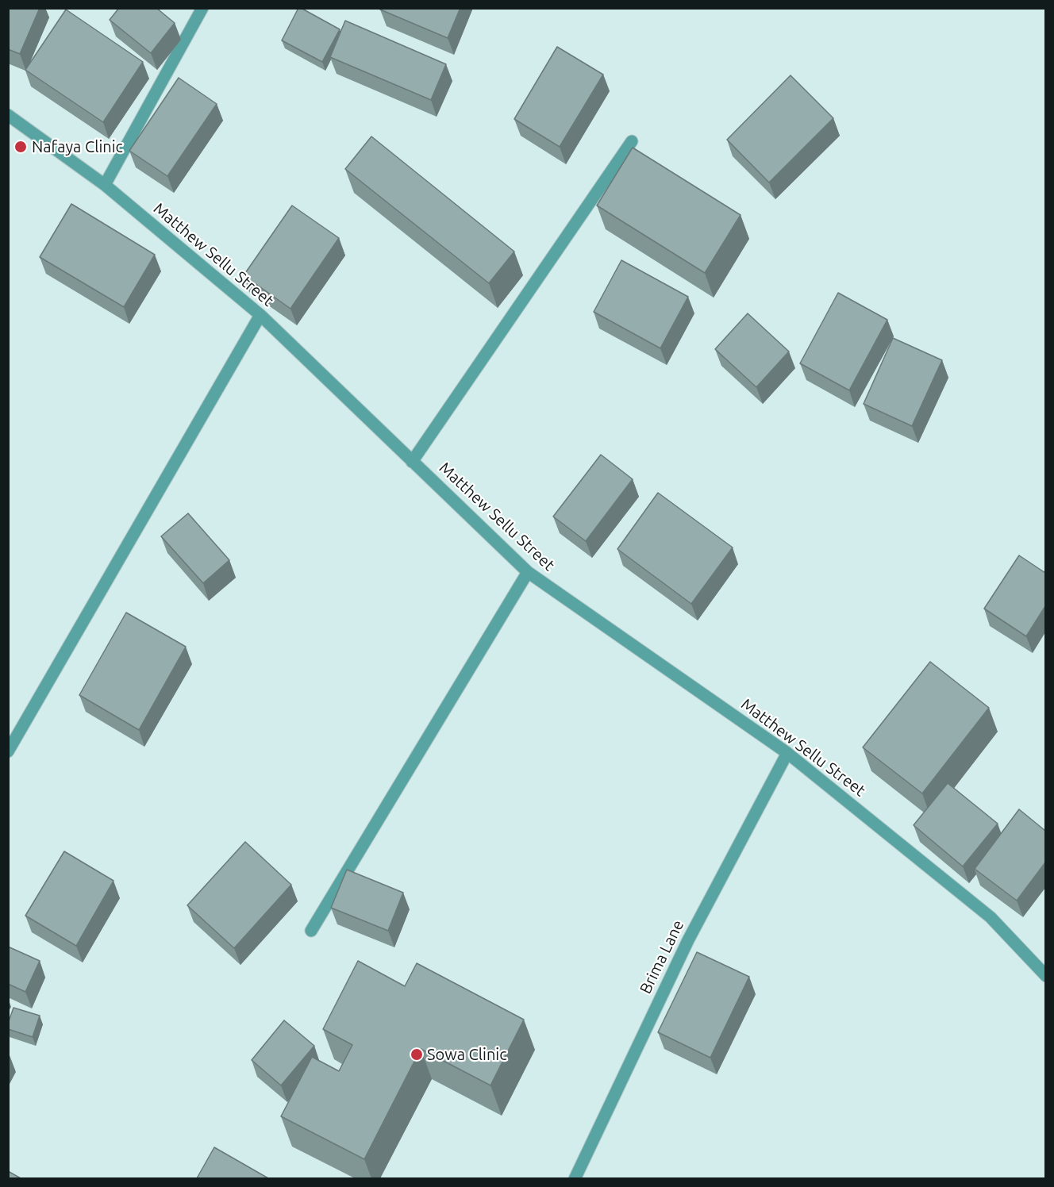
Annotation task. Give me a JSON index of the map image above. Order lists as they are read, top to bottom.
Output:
{
  "streets": {
    "street": ["Matthew Sellu Street", "Brima Lane"]
  },
  "crossings": [
    ["Matthew Sellu Street", "Brima Lane"]
  ],
  "places": ["Nafaya Clinic", "Sowa Clinic"]
}
